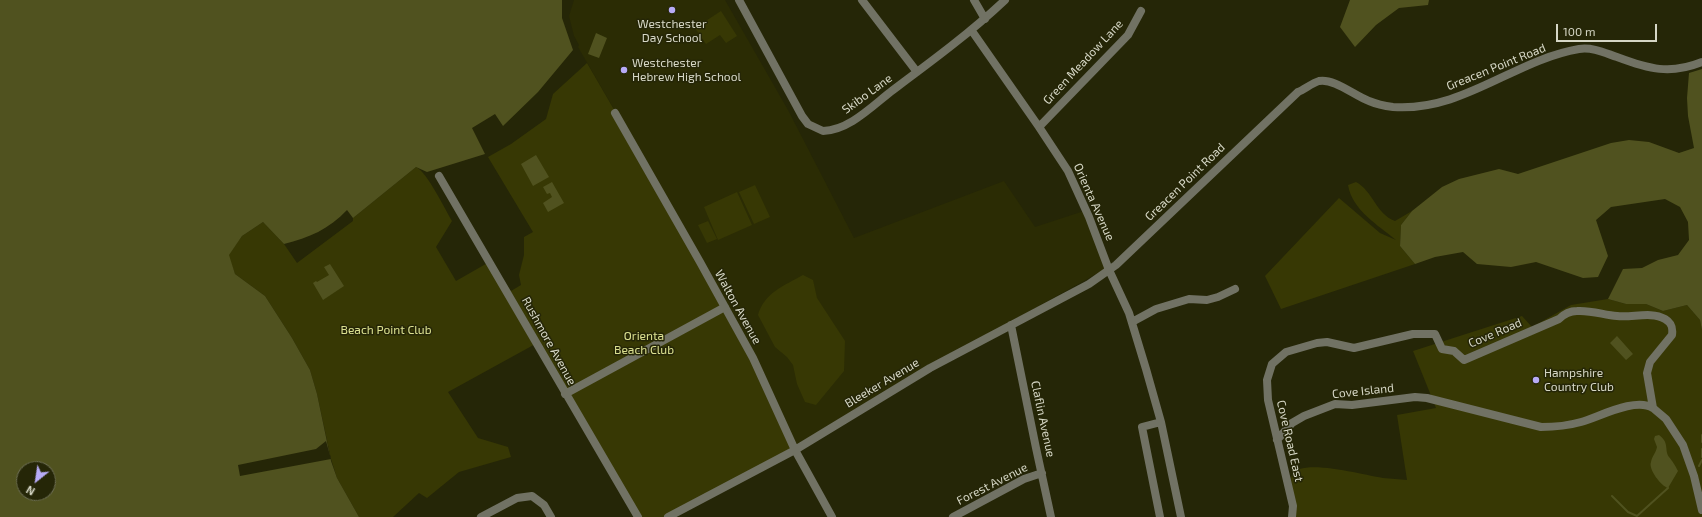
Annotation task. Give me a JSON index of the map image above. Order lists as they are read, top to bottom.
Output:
{
  "streets": {
    "street": [
      "Green Meadow Lane",
      "Greacen Point Road",
      "Skibo Lane",
      "Orienta Avenue",
      "Walton Avenue",
      "Cove Road",
      "Rushmore Avenue",
      "Bleeker Avenue",
      "Cove Island",
      "Claflin Avenue",
      "Cove Road East",
      "Forest Avenue"
    ]
  },
  "crossings": [
    ["Green Meadow Lane", "Orienta Avenue"],
    ["Greacen Point Road", "Orienta Avenue"],
    ["Greacen Point Road", "Bleeker Avenue"],
    ["Skibo Lane", "Orienta Avenue"],
    ["Orienta Avenue", "Bleeker Avenue"],
    ["Walton Avenue", "Bleeker Avenue"],
    ["Cove Road", "Cove Island"],
    ["Cove Road", "Cove Road East"],
    ["Bleeker Avenue", "Claflin Avenue"],
    ["Cove Island", "Cove Road East"],
    ["Claflin Avenue", "Forest Avenue"]
  ],
  "parks": ["Beach Point Club", "Orienta Beach Club"],
  "places": ["Westchester Day School", "Westchester Hebrew High School", "Hampshire Country Club"],
  "scale_bar": "100 m",
  "north": "bottom left"
}
